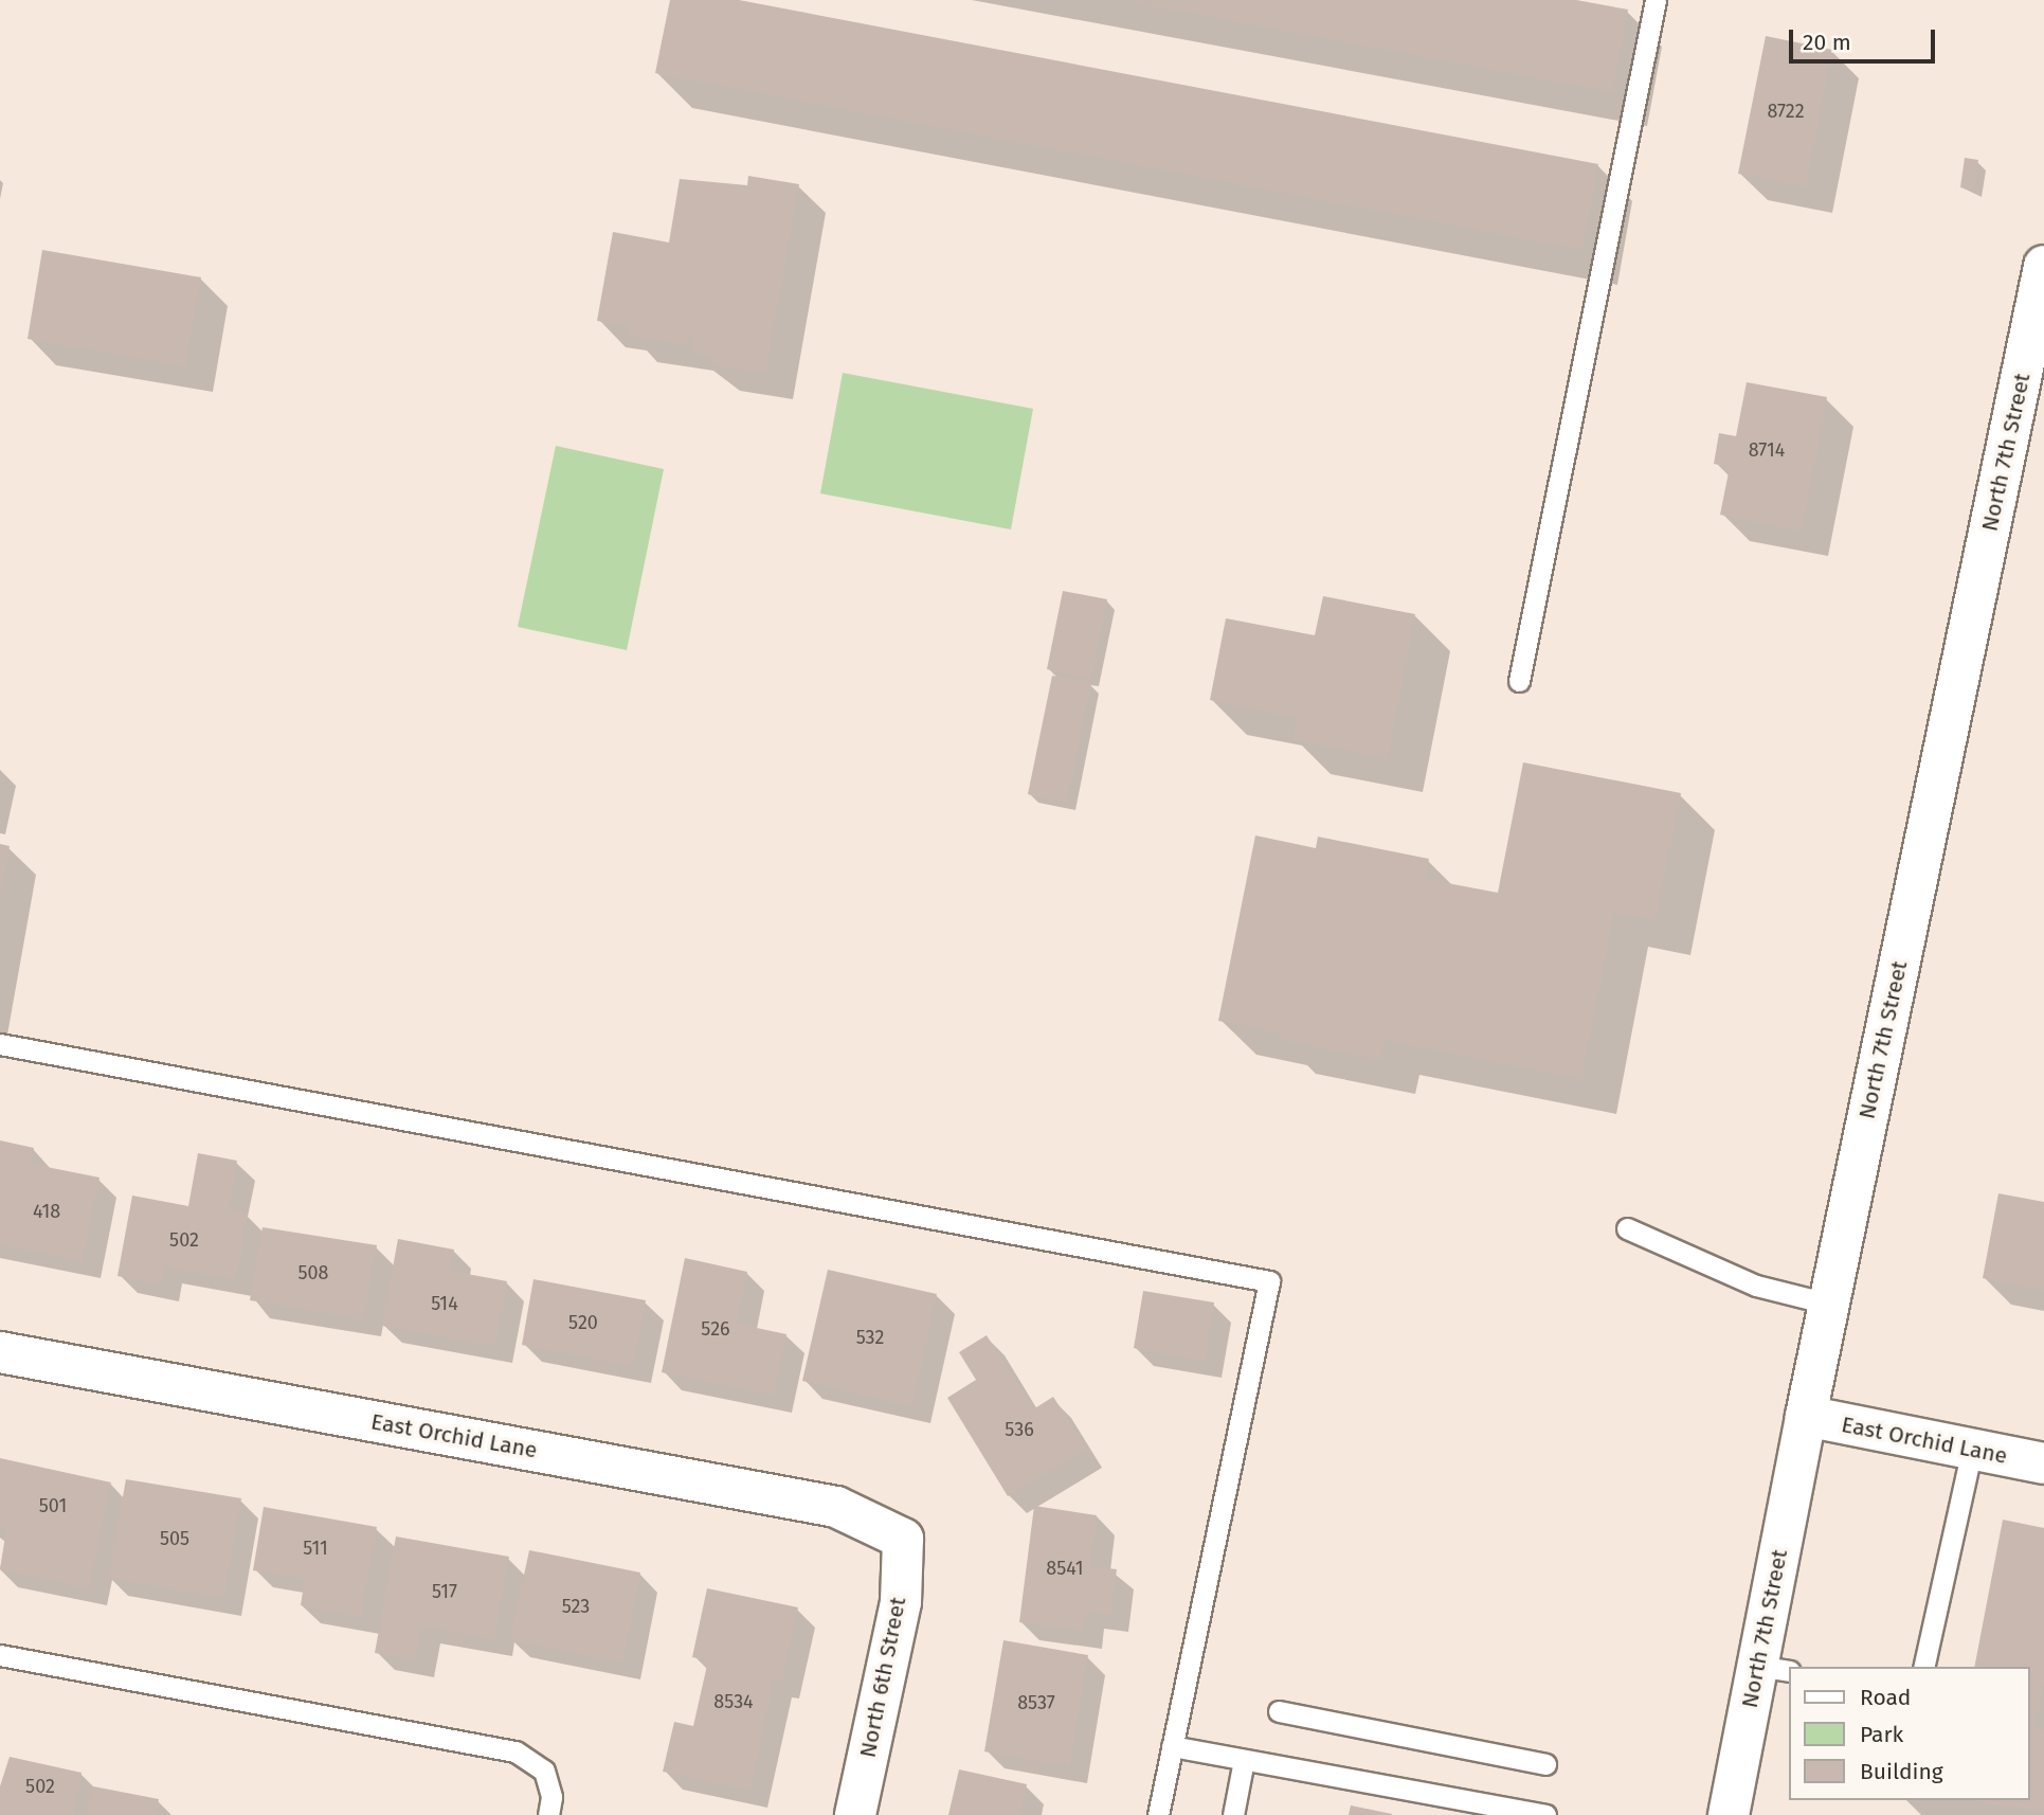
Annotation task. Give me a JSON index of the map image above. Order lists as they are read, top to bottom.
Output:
{
  "streets": {
    "main road": ["North 7th Street", "East Orchid Lane", "North 6th Street"]
  },
  "crossings": [
    ["North 7th Street", "East Orchid Lane"],
    ["East Orchid Lane", "North 6th Street"]
  ],
  "house_numbers": [
    "8722",
    "8714",
    "418",
    "502",
    "508",
    "514",
    "520",
    "526",
    "532",
    "536",
    "501",
    "505",
    "511",
    "8541",
    "517",
    "523",
    "8534",
    "8537",
    "502"
  ],
  "legend": ["Road", "Park", "Building"],
  "scale_bar": "20 m"
}
